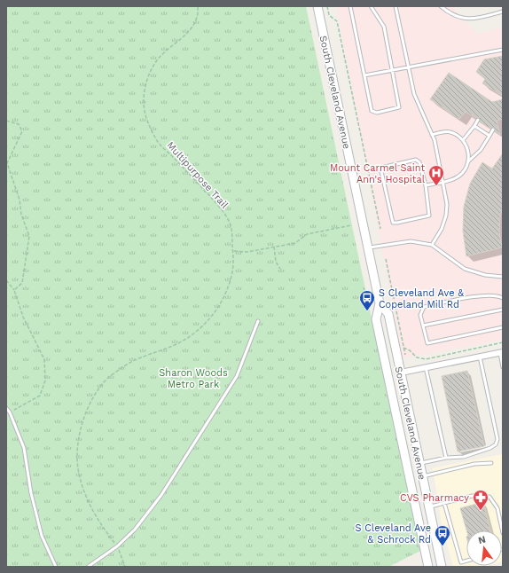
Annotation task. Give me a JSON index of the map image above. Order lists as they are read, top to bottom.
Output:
{
  "streets": {
    "main road": ["South Cleveland Avenue"],
    "path": ["Multipurpose Trail"]
  },
  "parks": ["Sharon Woods Metro Park"],
  "places": {
    "hospital": ["Mount Carmel Saint Ann's Hospital"],
    "bus stop": ["S Cleveland Ave & Copeland Mill Rd", "S Cleveland Ave & Schrock Rd"],
    "pharmacy": ["CVS Pharmacy"]
  },
  "north": "top"
}
